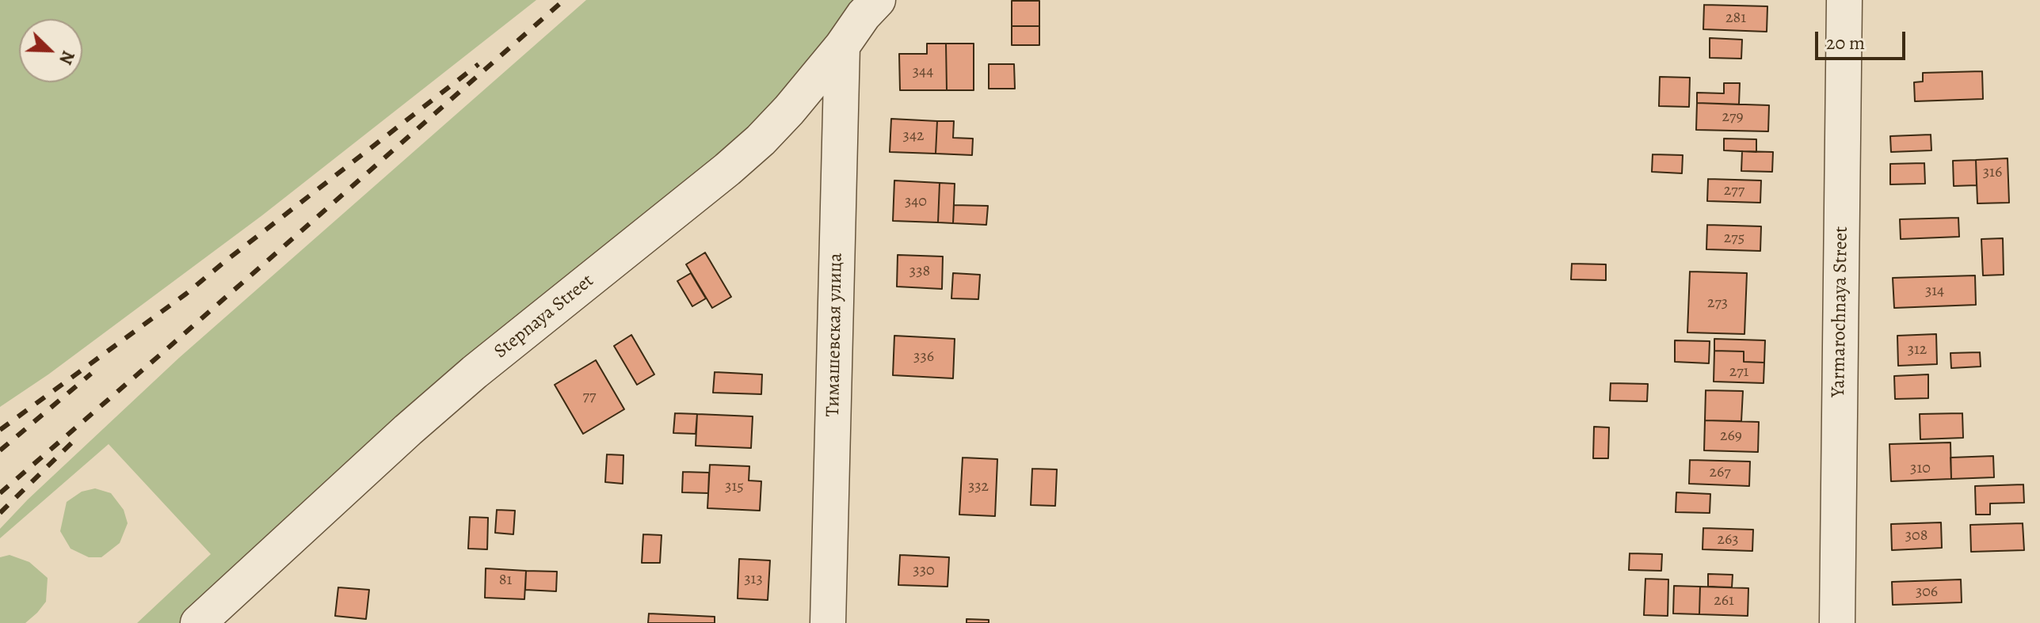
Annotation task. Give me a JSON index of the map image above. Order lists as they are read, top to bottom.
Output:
{
  "streets": {
    "street": ["Yarmarochnaya Street", "Stepnaya Street", "Тимашевская улица"]
  },
  "crossings": [
    ["Stepnaya Street", "Тимашевская улица"]
  ],
  "house_numbers": [
    "281",
    "344",
    "279",
    "342",
    "316",
    "277",
    "340",
    "275",
    "338",
    "314",
    "273",
    "312",
    "336",
    "271",
    "77",
    "269",
    "310",
    "267",
    "315",
    "332",
    "308",
    "263",
    "330",
    "313",
    "81",
    "306",
    "261"
  ],
  "scale_bar": "20 m",
  "north": "bottom right"
}
